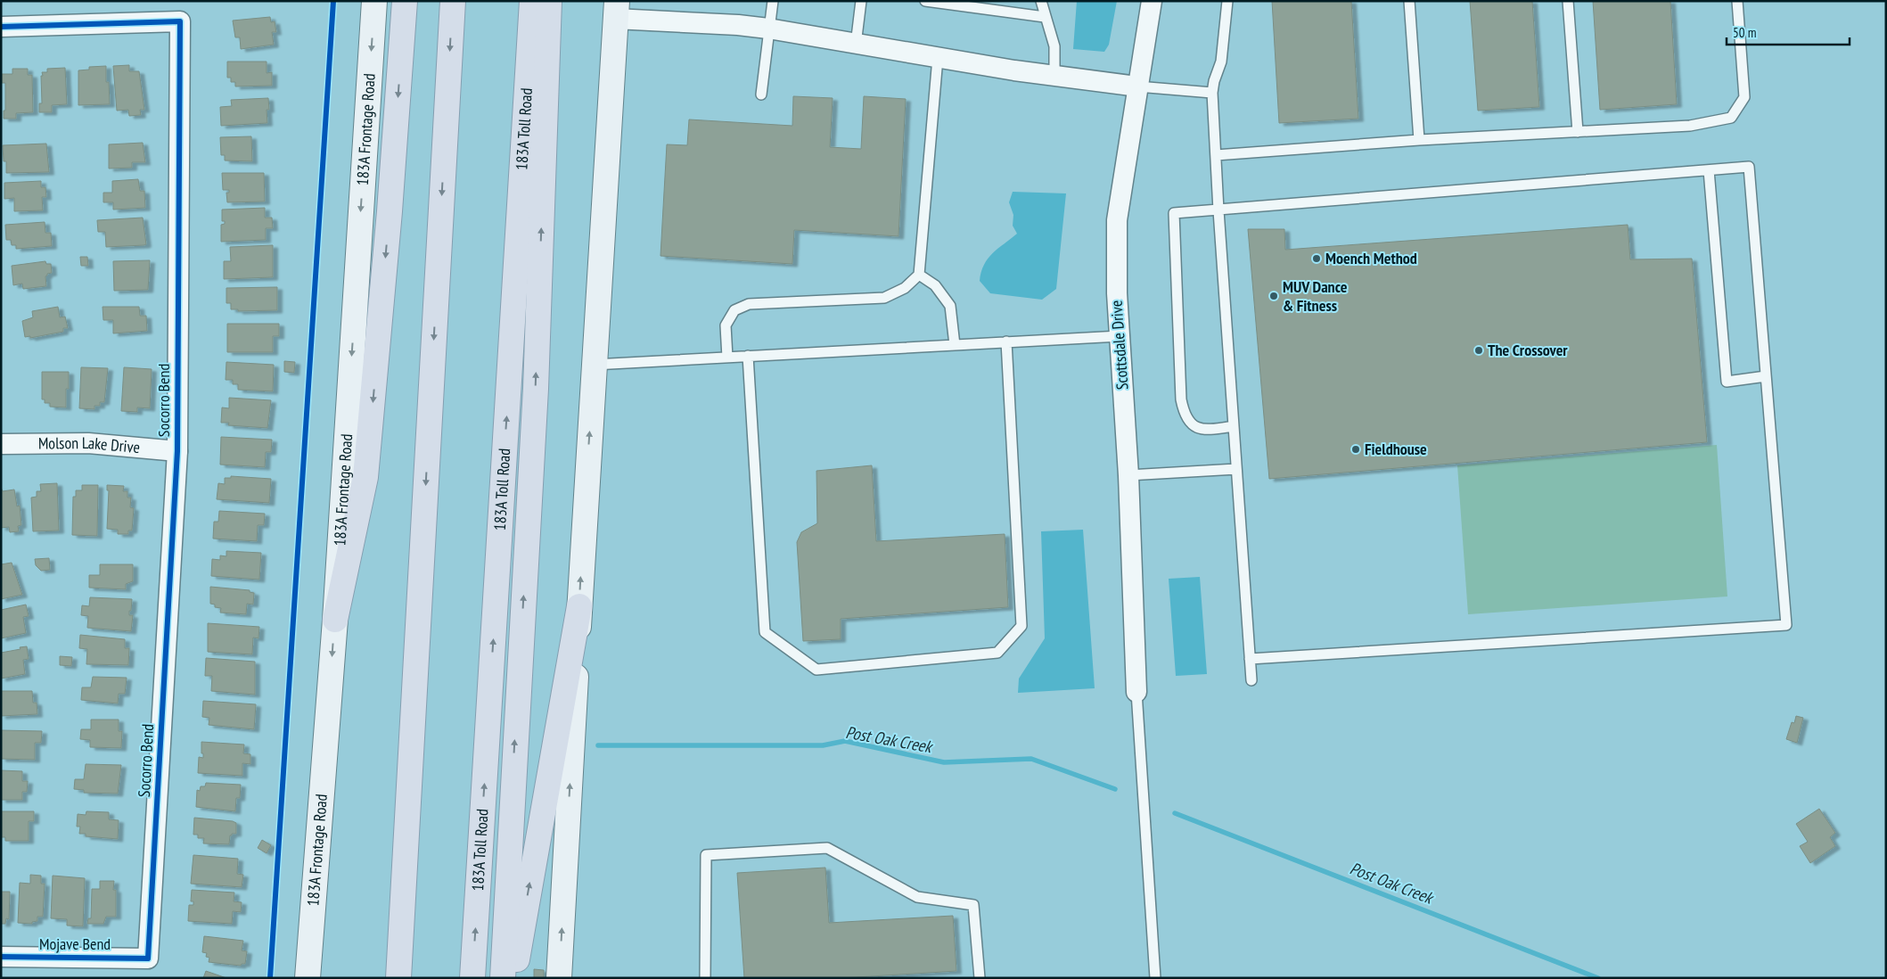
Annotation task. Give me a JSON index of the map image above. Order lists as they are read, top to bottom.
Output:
{
  "streets": {
    "highway": ["183A Toll Road"],
    "main road": ["183A Frontage Road"],
    "street": [
      "Scottsdale Drive",
      "Socorro Bend",
      "Molson Lake Drive",
      "Mojave Bend"
    ]
  },
  "crossings": [
    ["Socorro Bend", "Molson Lake Drive"],
    ["Socorro Bend", "Mojave Bend"]
  ],
  "one_way": ["183A Frontage Road"],
  "water": ["Post Oak Creek"],
  "places": [
    "Moench Method",
    "MUV Dance & Fitness",
    "The Crossover",
    "Fieldhouse"
  ],
  "scale_bar": "50 m"
}
